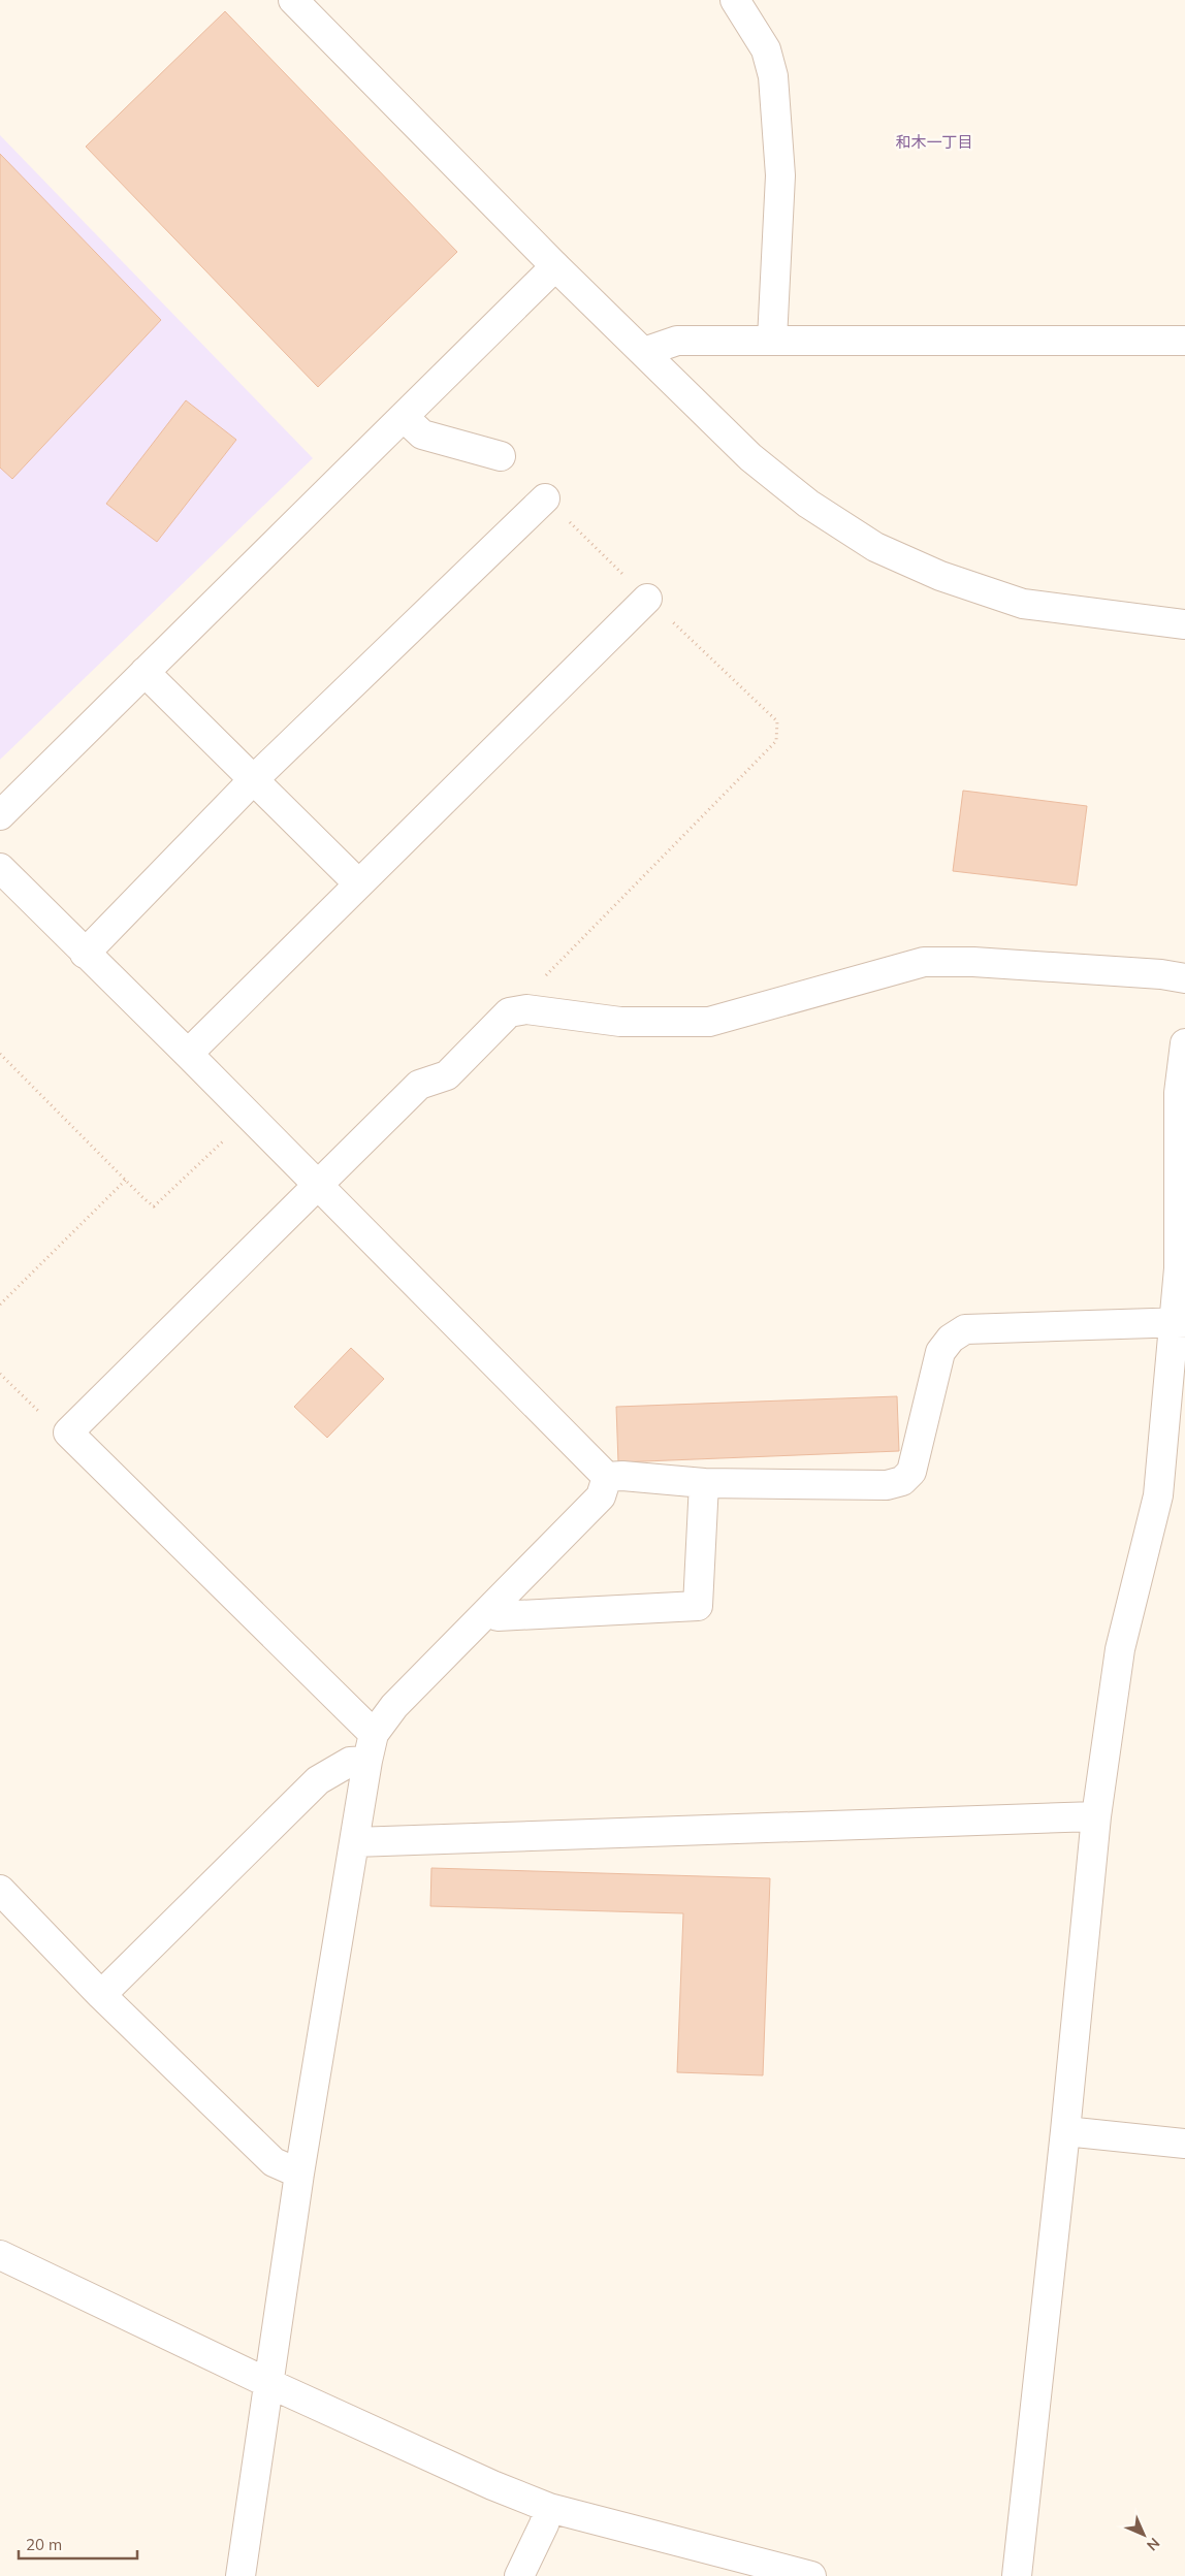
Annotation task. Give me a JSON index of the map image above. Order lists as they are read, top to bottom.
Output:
{
  "districts": ["和木一丁目"],
  "scale_bar": "20 m",
  "north": "bottom right"
}
